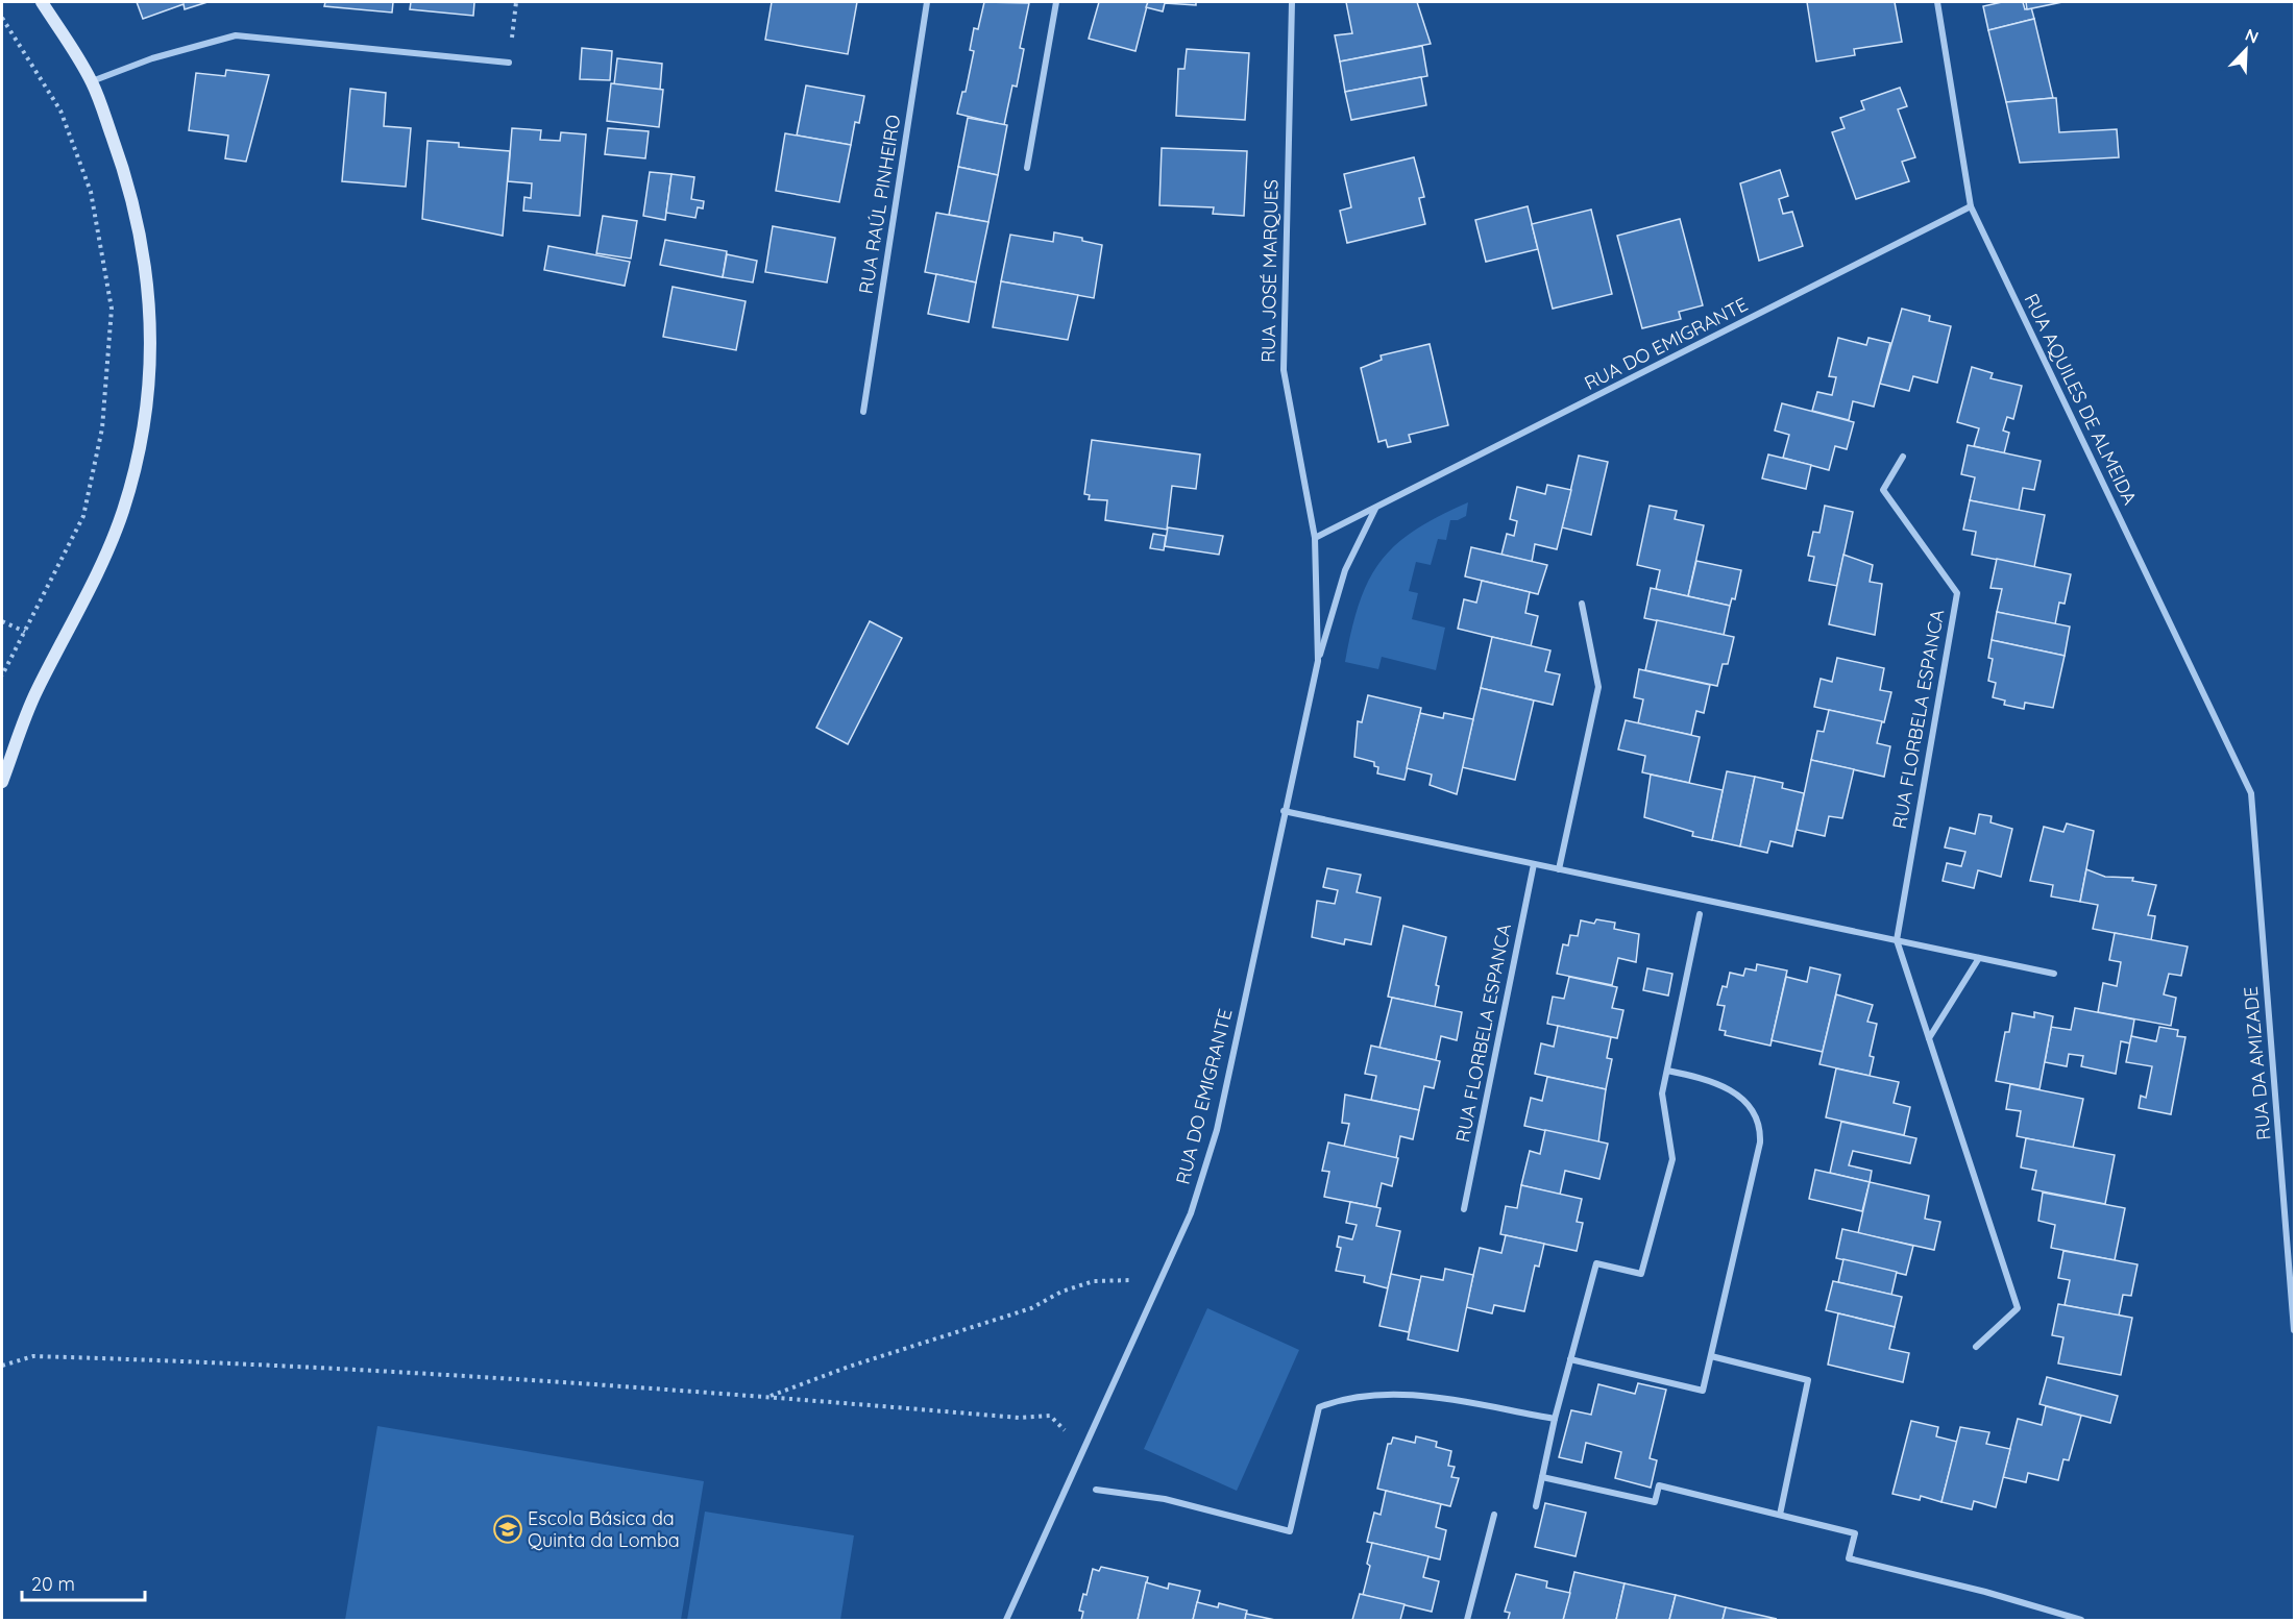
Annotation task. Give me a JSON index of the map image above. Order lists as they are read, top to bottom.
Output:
{
  "streets": {
    "street": [
      "RUA RAÚL PINHEIRO",
      "RUA JOSÉ MARQUES",
      "RUA DO EMIGRANTE",
      "RUA AQUILES DE ALMEIDA",
      "RUA FLORBELA ESPANCA",
      "RUA DA AMIZADE"
    ]
  },
  "crossings": [
    ["RUA JOSÉ MARQUES", "RUA DO EMIGRANTE"],
    ["RUA DO EMIGRANTE", "RUA AQUILES DE ALMEIDA"],
    ["RUA AQUILES DE ALMEIDA", "RUA DA AMIZADE"]
  ],
  "places": {
    "school or university": ["Escola Básica da Quinta da Lomba"]
  },
  "scale_bar": "20 m",
  "north": "top right"
}
